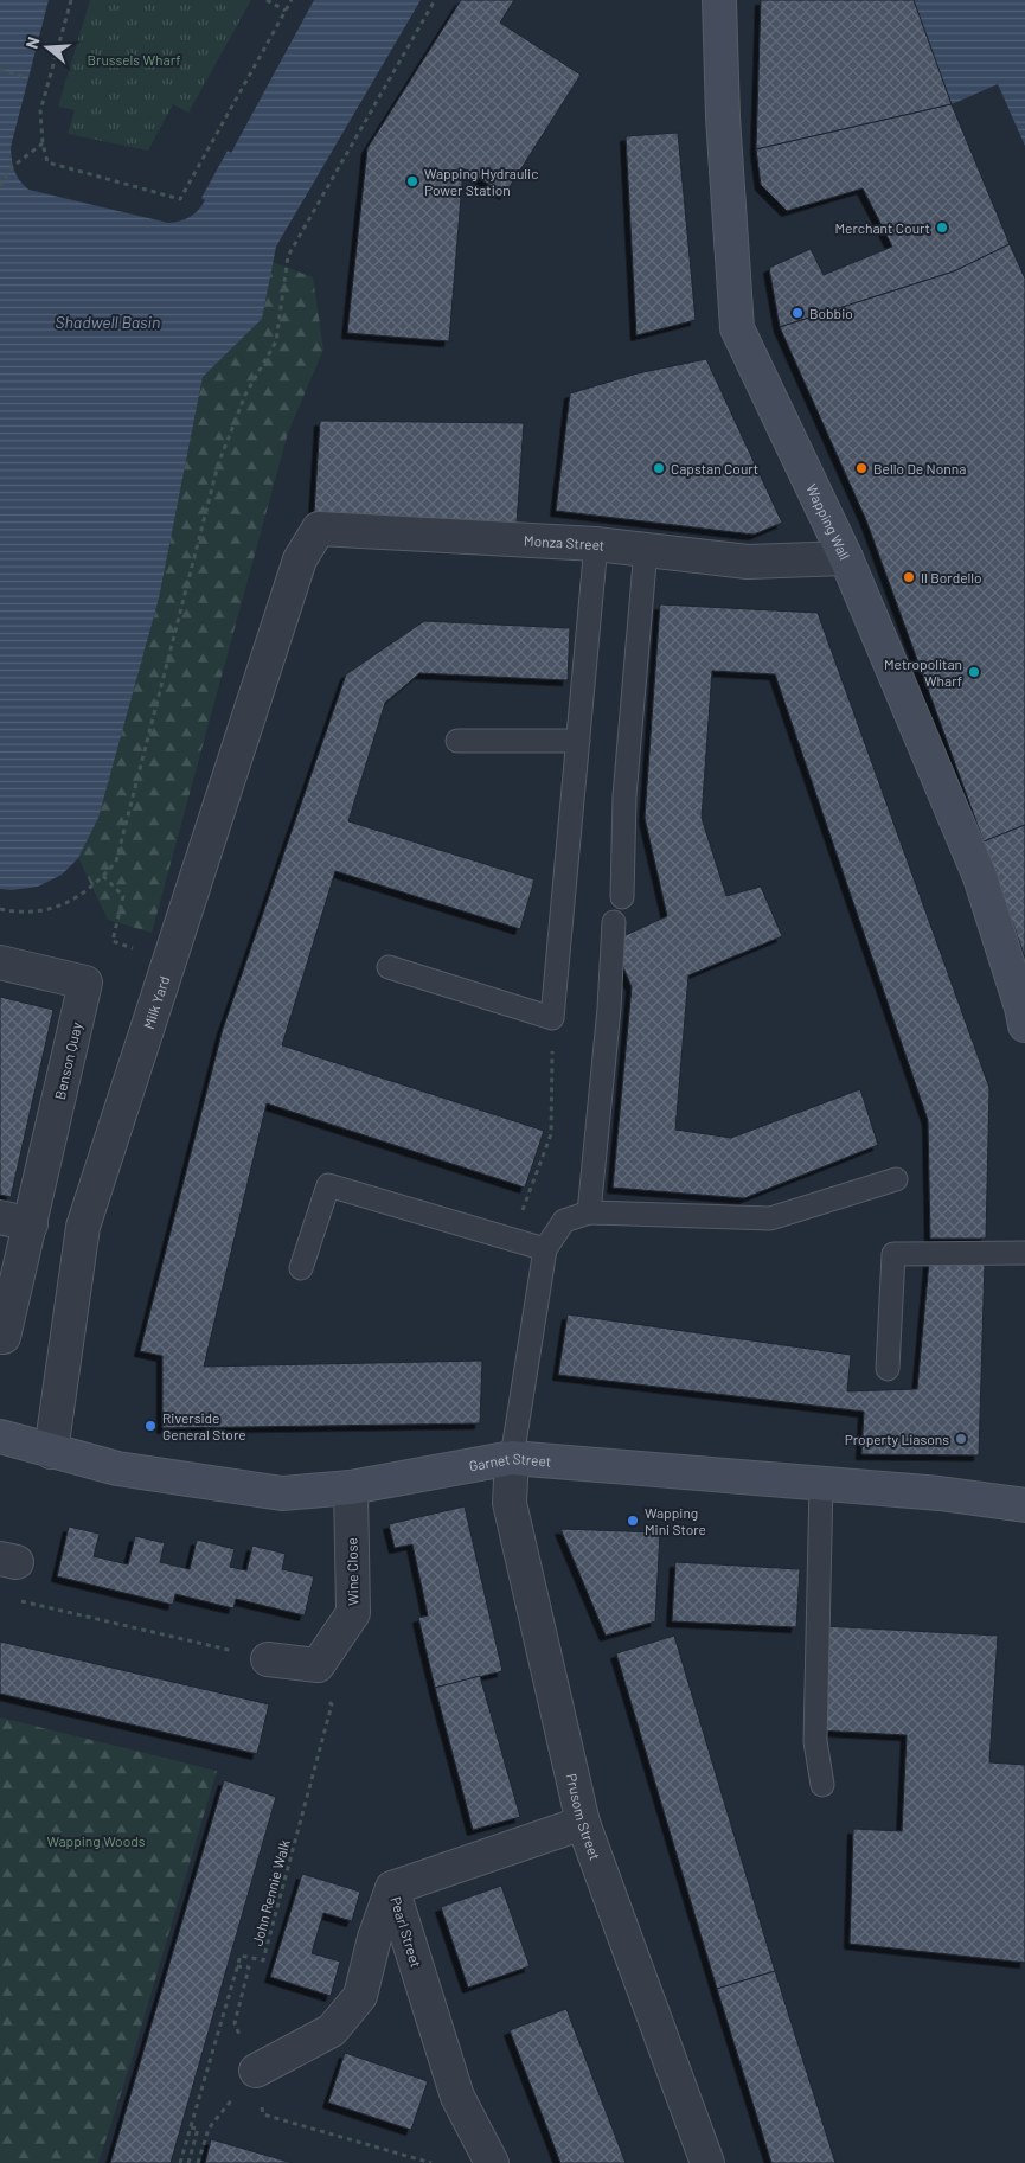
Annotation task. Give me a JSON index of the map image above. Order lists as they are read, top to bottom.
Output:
{
  "streets": {
    "street": [
      "Wapping Wall",
      "Monza Street",
      "Milk Yard",
      "Benson Quay",
      "Garnet Street",
      "Wine Close",
      "Prusom Street",
      "Pearl Street"
    ],
    "path": ["John Rennie Walk"]
  },
  "crossings": [
    ["Wapping Wall", "Monza Street"],
    ["Monza Street", "Milk Yard"],
    ["Milk Yard", "Garnet Street"],
    ["Garnet Street", "Wine Close"],
    ["Garnet Street", "Prusom Street"],
    ["Prusom Street", "Pearl Street"]
  ],
  "water": ["Shadwell Basin"],
  "parks": ["Brussels Wharf", "Wapping Woods"],
  "places": [
    "Wapping Hydraulic Power Station",
    "Merchant Court",
    "Bobbio",
    "Capstan Court",
    "Bello De Nonna",
    "Il Bordello",
    "Metropolitan Wharf",
    "Riverside General Store",
    "Property Liasons",
    "Wapping Mini Store"
  ],
  "north": "left"
}
